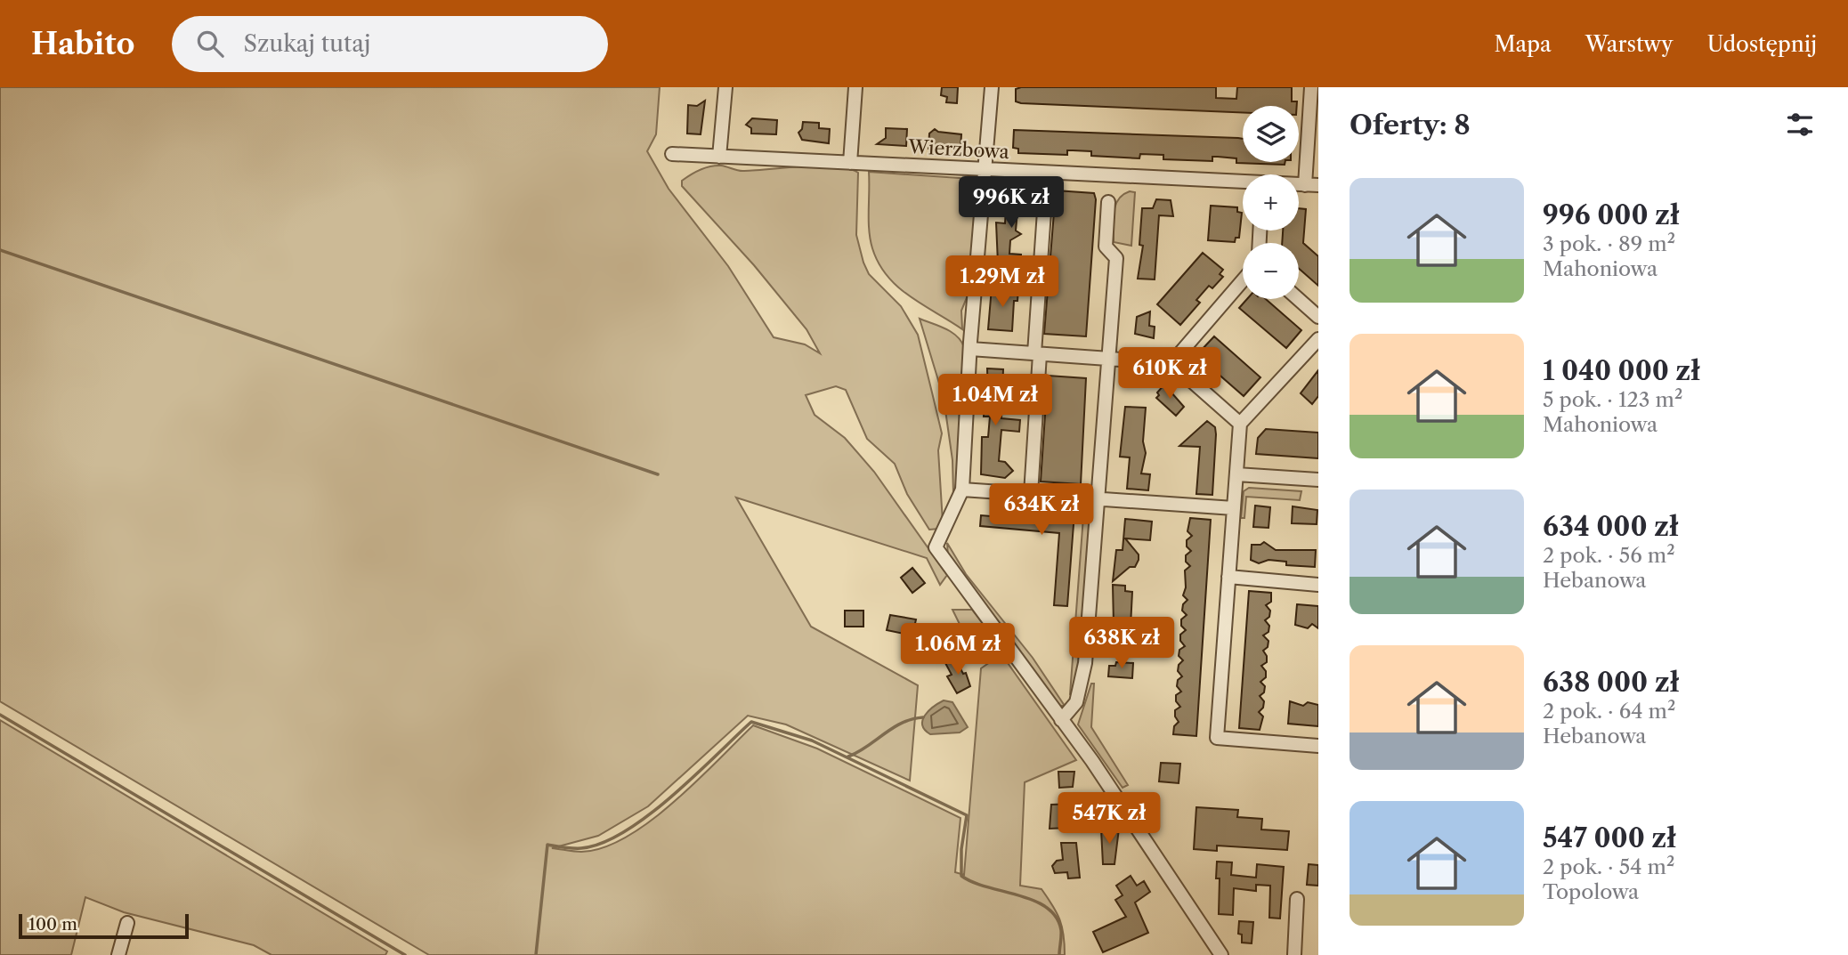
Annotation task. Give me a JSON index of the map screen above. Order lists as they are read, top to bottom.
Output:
{
  "streets": {
    "street": ["Wierzbowa"]
  },
  "scale_bar": "100 m",
  "page": {
    "header": "Habito",
    "search": "Szukaj tutaj",
    "nav": ["Mapa", "Warstwy", "Udostępnij"],
    "heading": "Oferty: 8",
    "map_buttons": ["+", "−"],
    "list": [
      {
        "name": "996 000 zł",
        "note": "3 pok. · 89 m² · Mahoniowa"
      },
      {
        "name": "1 040 000 zł",
        "note": "5 pok. · 123 m² · Mahoniowa"
      },
      {
        "name": "634 000 zł",
        "note": "2 pok. · 56 m² · Hebanowa"
      },
      {
        "name": "638 000 zł",
        "note": "2 pok. · 64 m² · Hebanowa"
      },
      {
        "name": "547 000 zł",
        "note": "2 pok. · 54 m² · Topolowa"
      }
    ],
    "price": [
      "996K zł",
      "1.29M zł",
      "610K zł",
      "1.04M zł",
      "634K zł",
      "638K zł",
      "1.06M zł",
      "547K zł"
    ],
    "scale": "100 m"
  }
}
